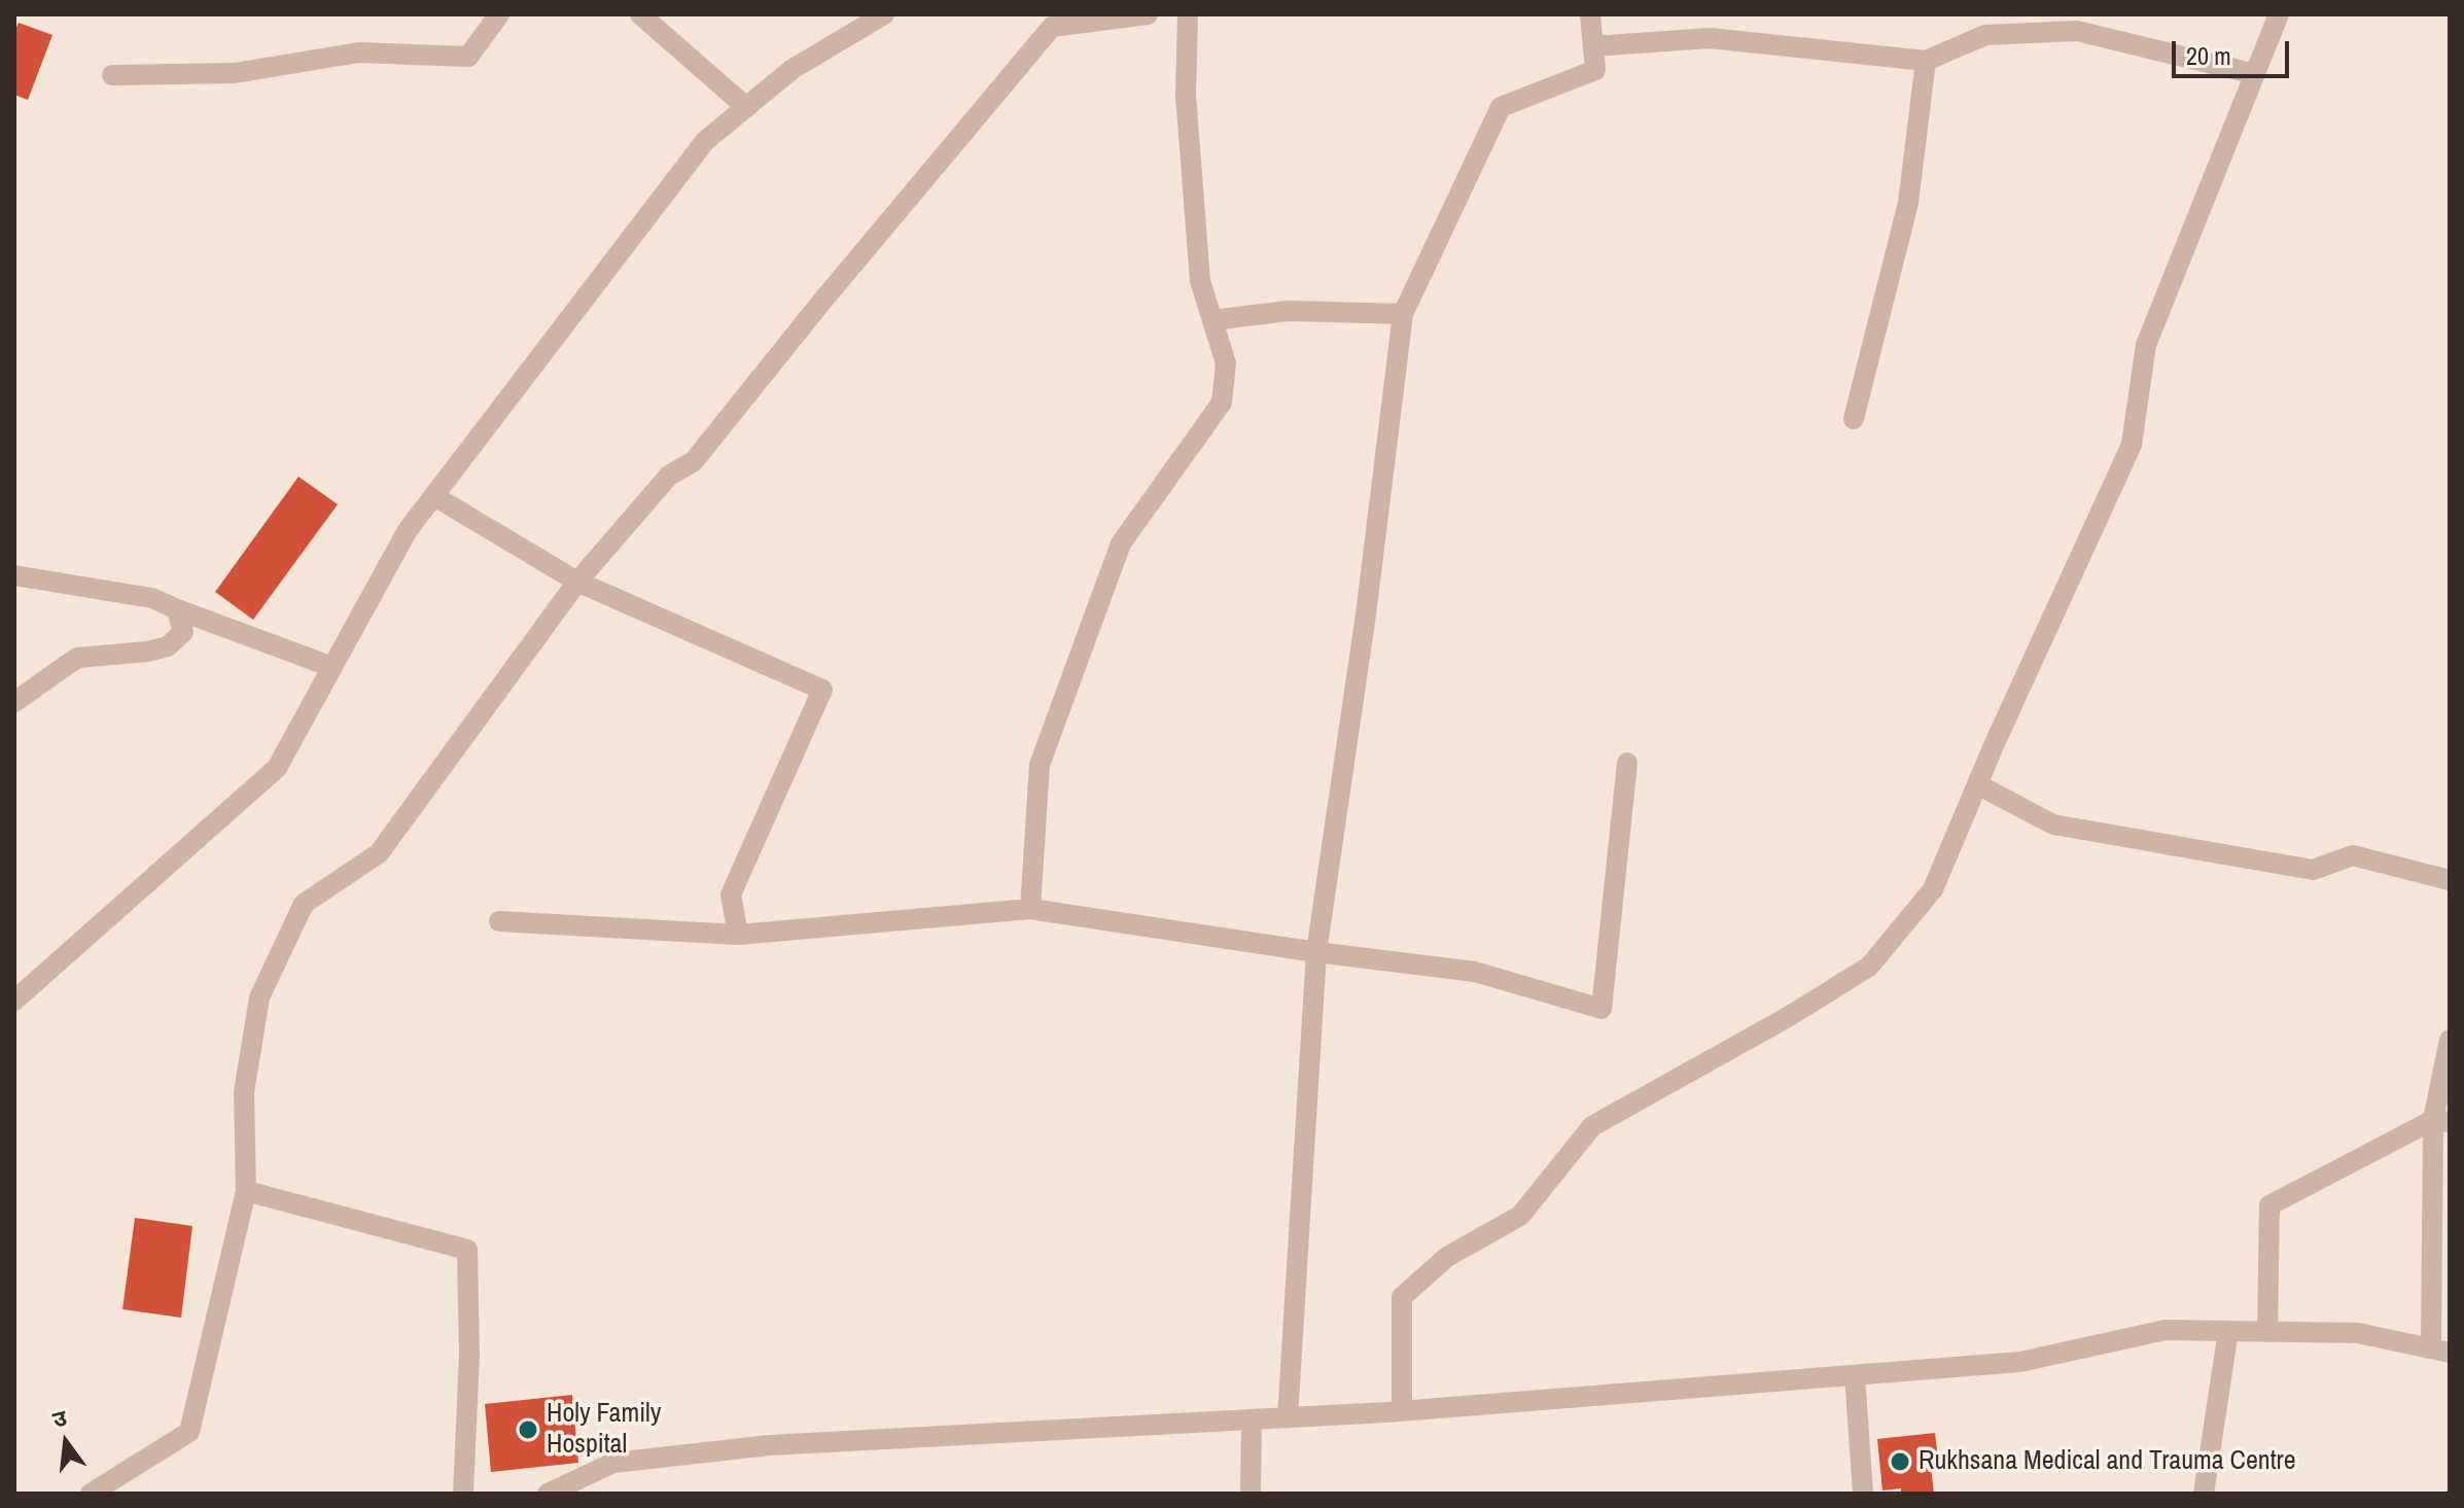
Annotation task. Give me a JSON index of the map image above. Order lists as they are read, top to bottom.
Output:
{
  "places": ["Holy Family Hospital", "Rukhsana Medical and Trauma Centre"],
  "scale_bar": "20 m",
  "north": "top"
}
